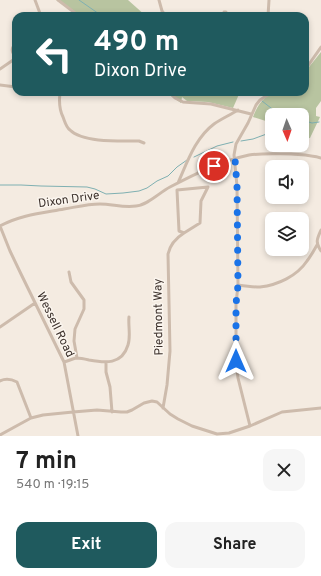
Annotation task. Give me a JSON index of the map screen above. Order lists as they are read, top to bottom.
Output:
{
  "streets": {
    "street": ["Dixon Drive", "Piedmont Way", "Wessell Road"]
  },
  "crossings": [
    ["Dixon Drive", "Wessell Road"]
  ],
  "north": "bottom",
  "page": {
    "turn": ["490 m", "Dixon Drive"],
    "heading": ["7 min", "540 m · 19:15"],
    "buttons": ["Exit", "Share"]
  }
}
